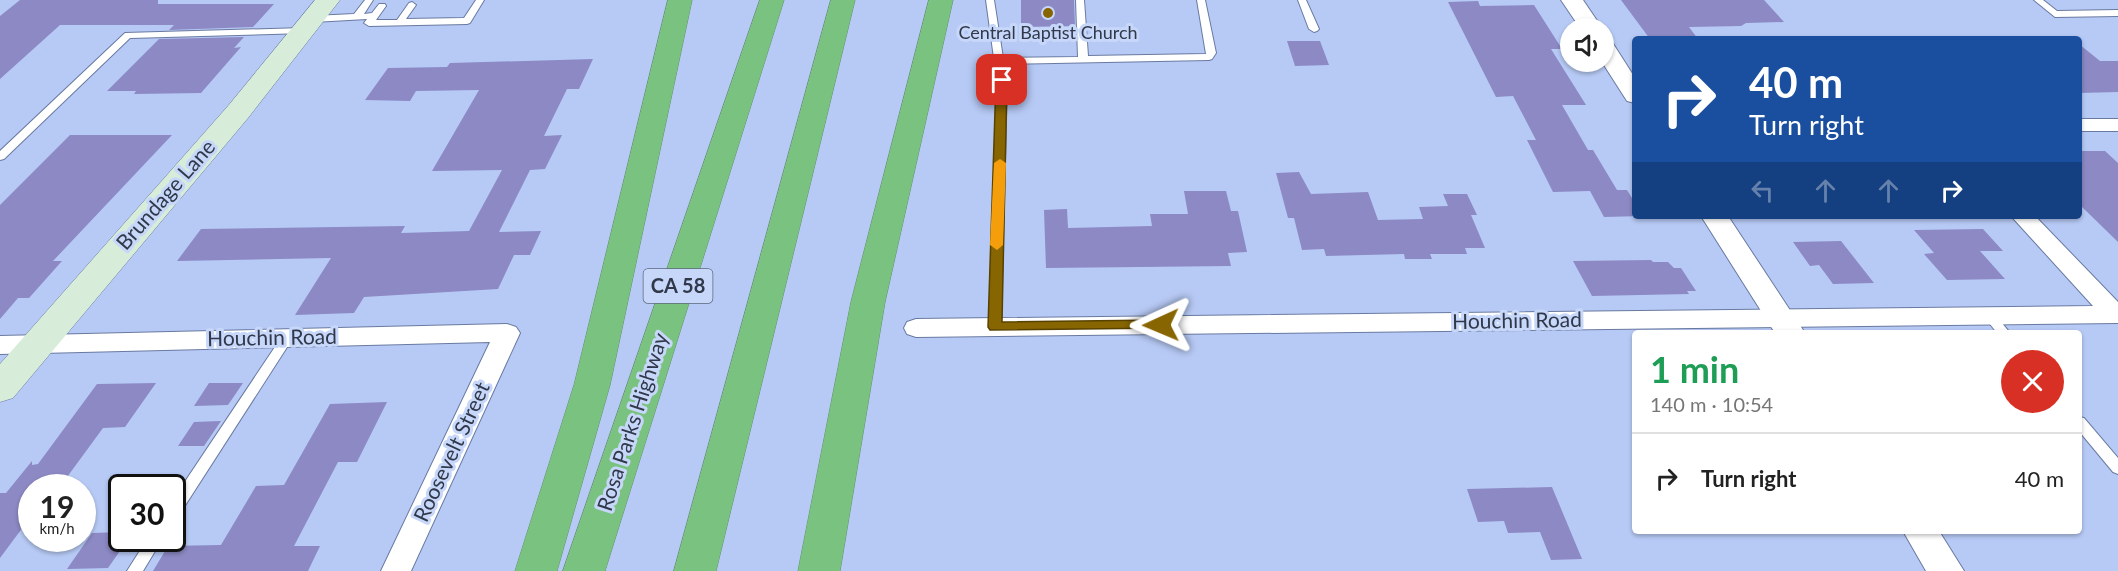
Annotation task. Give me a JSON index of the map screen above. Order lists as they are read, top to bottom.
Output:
{
  "streets": {
    "highway": ["CA 58", "Rosa Parks Highway"],
    "main road": ["Brundage Lane"],
    "street": ["Houchin Road", "Roosevelt Street"]
  },
  "crossings": [
    ["Brundage Lane", "Houchin Road"],
    ["Houchin Road", "Roosevelt Street"]
  ],
  "places": ["Central Baptist Church"],
  "page": {
    "turn": ["40 m", "Turn right"],
    "heading": ["1 min", "140 m · 10:54"],
    "list": [
      {
        "name": "Turn right",
        "value": "40 m"
      }
    ],
    "speed": "19 km/h",
    "limit": "30"
  }
}
